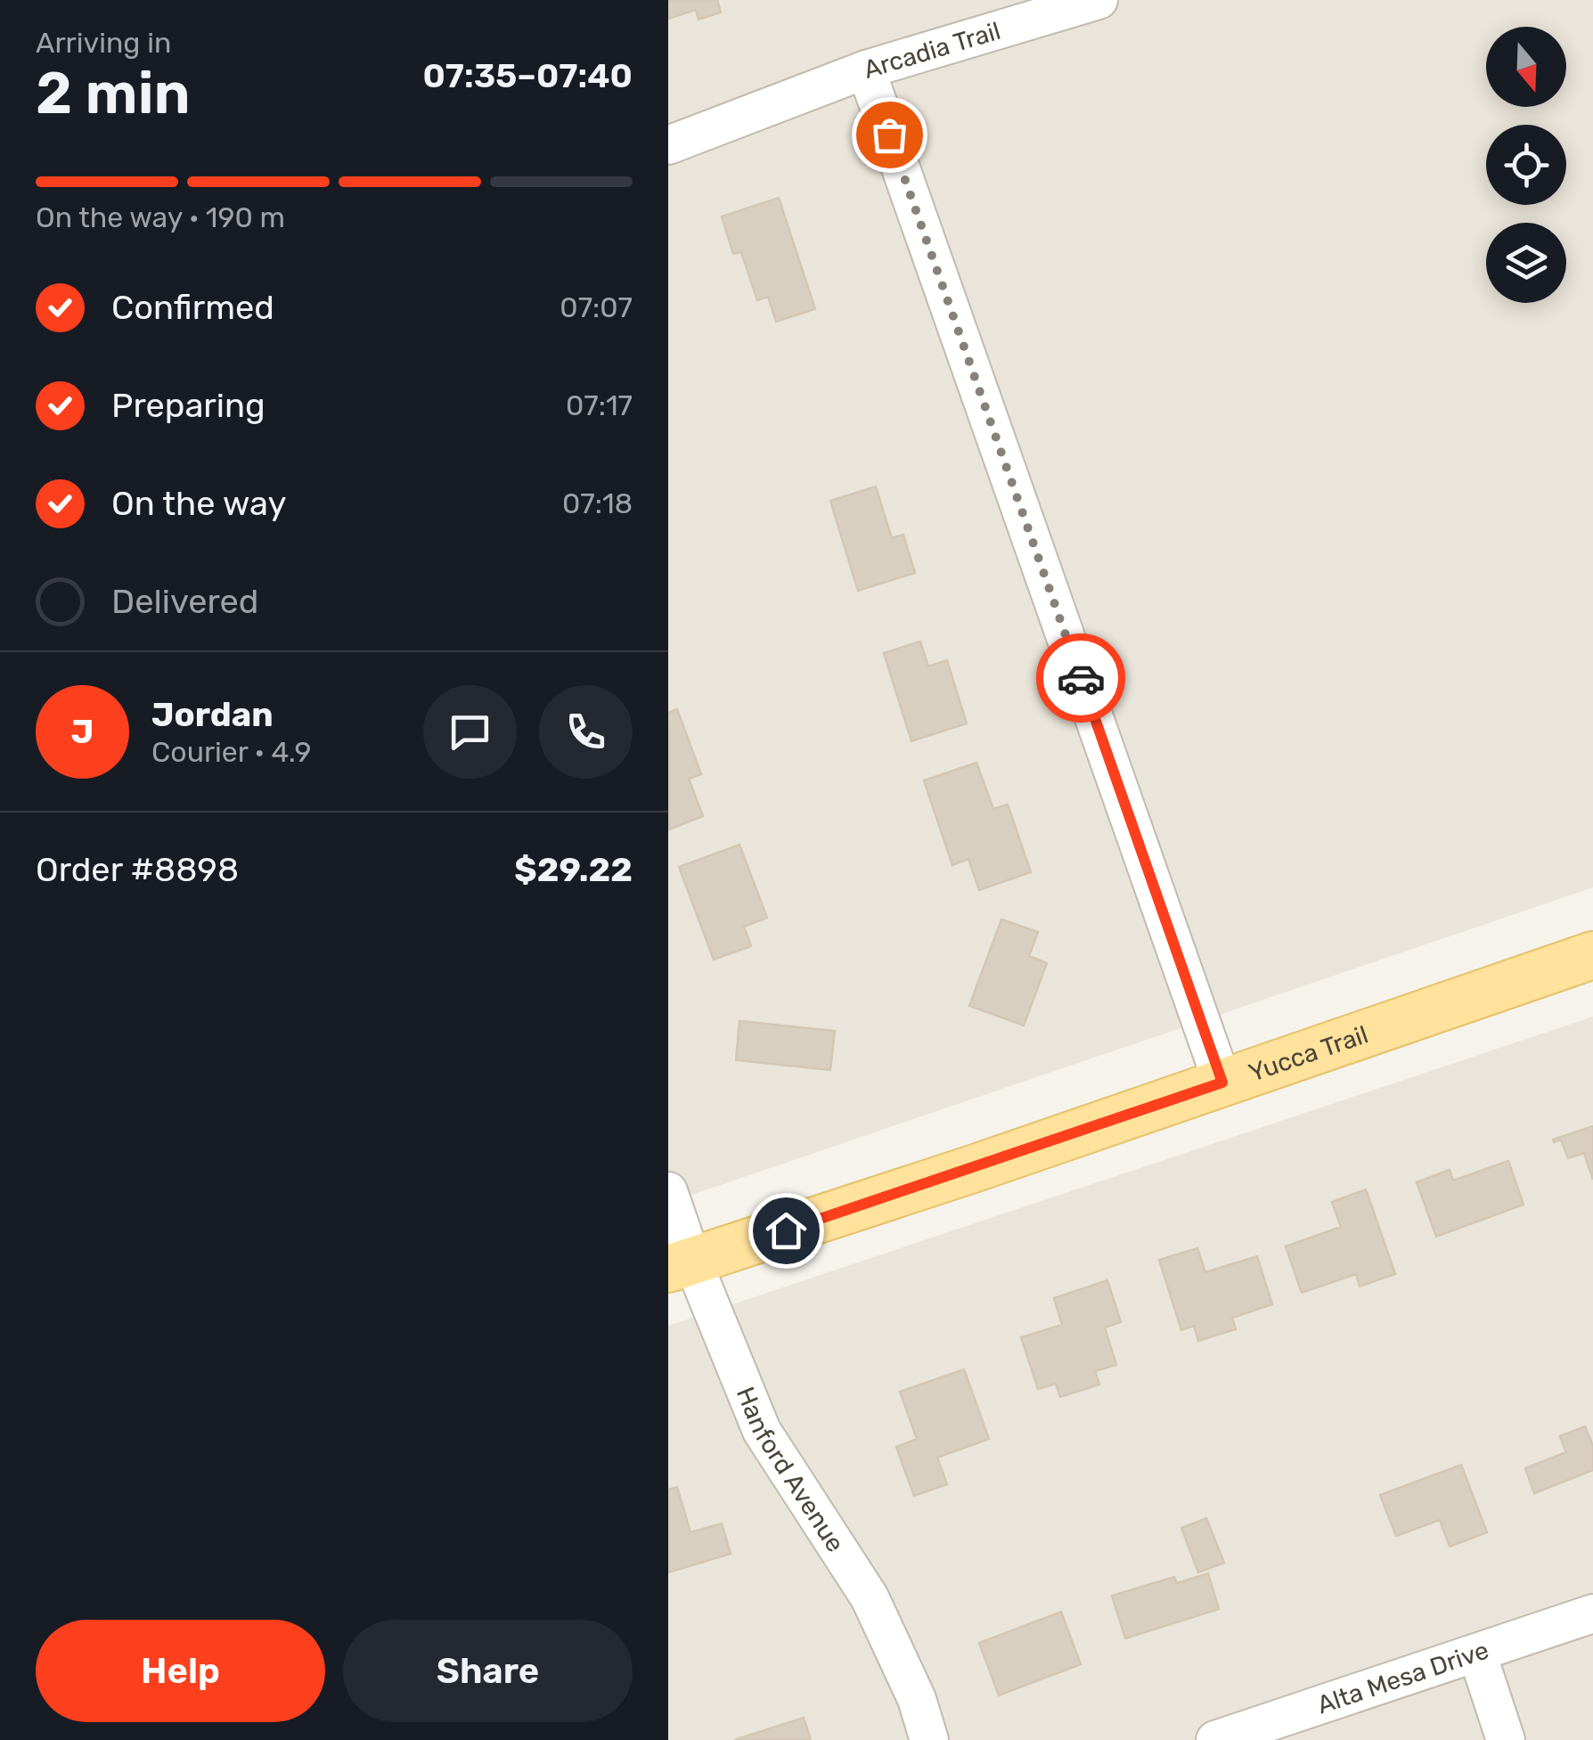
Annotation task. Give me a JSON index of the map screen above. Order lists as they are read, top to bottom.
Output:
{
  "streets": {
    "main road": ["Yucca Trail"],
    "street": ["Arcadia Trail", "Hanford Avenue", "Alta Mesa Drive"]
  },
  "crossings": [
    ["Yucca Trail", "Hanford Avenue"]
  ],
  "north": "bottom",
  "page": {
    "heading": ["2 min", "Arriving in", "07:35–07:40"],
    "panel": [
      "Jordan",
      "Courier · 4.9",
      "Order #8898",
      "$29.22"
    ],
    "bar": "On the way · 190 m",
    "list": [
      ["Confirmed", "07:07"],
      ["Preparing", "07:17"],
      ["On the way", "07:18"],
      "Delivered"
    ],
    "round": "J",
    "buttons": ["Help", "Share"]
  }
}
